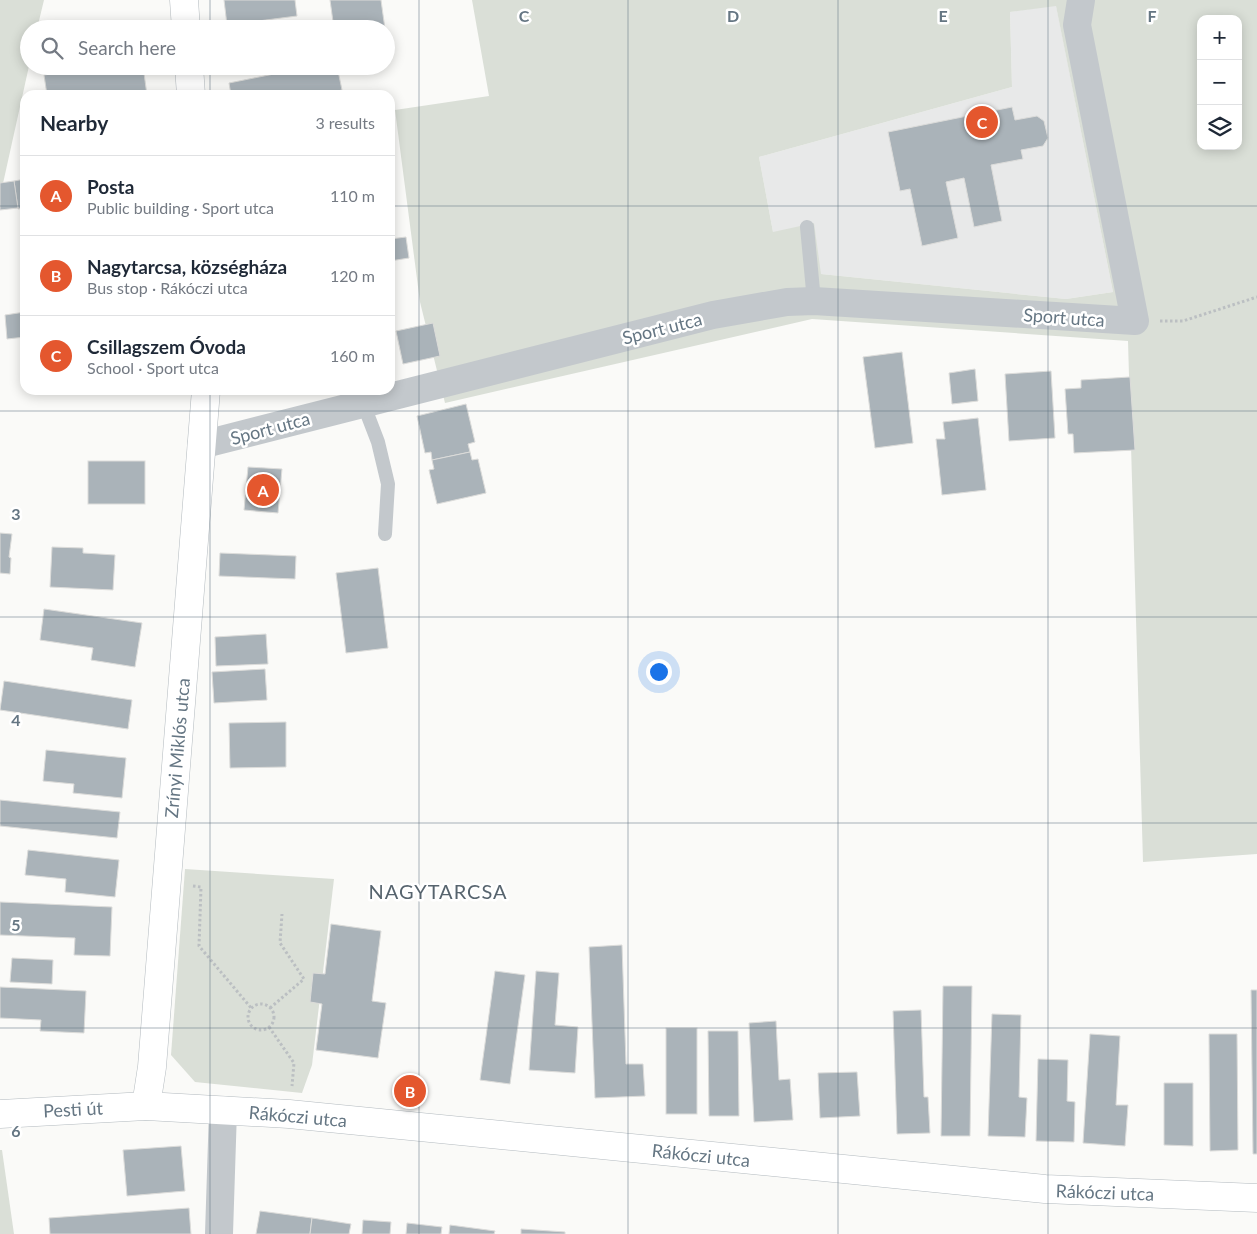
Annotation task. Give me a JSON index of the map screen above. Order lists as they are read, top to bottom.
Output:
{
  "streets": {
    "main road": ["Zrínyi Miklós utca", "Pesti út", "Rákóczi utca"],
    "street": ["Sport utca"]
  },
  "crossings": [
    ["Sport utca", "Zrínyi Miklós utca"],
    ["Zrínyi Miklós utca", "Pesti út"],
    ["Zrínyi Miklós utca", "Rákóczi utca"],
    ["Pesti út", "Rákóczi utca"]
  ],
  "districts": ["NAGYTARCSA"],
  "page": {
    "map_buttons": ["+", "−"],
    "search": "Search here",
    "heading": ["Nearby", "3 results"],
    "pins": ["C", "A", "B"],
    "list": [
      {
        "mark": "A",
        "name": "Posta",
        "note": "Public building · Sport utca",
        "value": "110 m"
      },
      {
        "mark": "B",
        "name": "Nagytarcsa, községháza",
        "note": "Bus stop · Rákóczi utca",
        "value": "120 m"
      },
      {
        "mark": "C",
        "name": "Csillagszem Óvoda",
        "note": "School · Sport utca",
        "value": "160 m"
      }
    ]
  },
  "grid": {
    "columns": [
      "C",
      "D",
      "E",
      "F"
    ],
    "rows": [
      "3",
      "4",
      "5",
      "6"
    ]
  }
}
